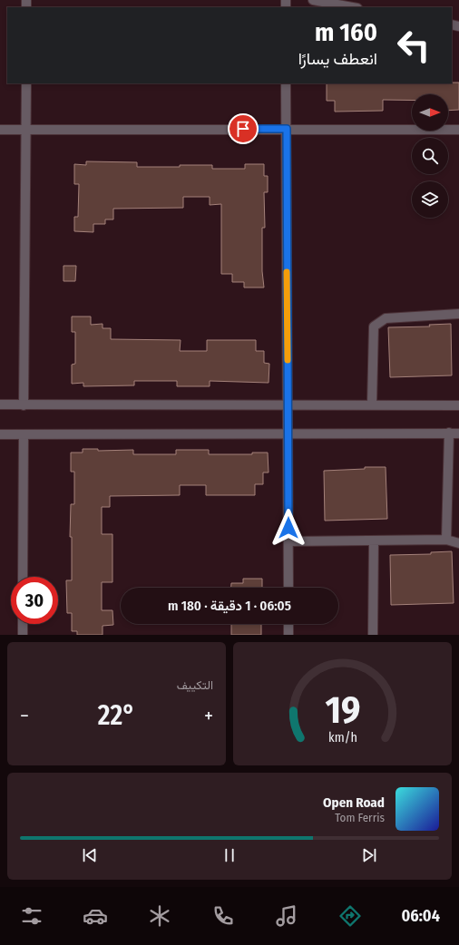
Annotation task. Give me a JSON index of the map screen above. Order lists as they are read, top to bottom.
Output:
{
  "north": "right",
  "page": {
    "turn": ["160 m", "انعطف يسارًا"],
    "limit": "30",
    "trip": "06:05 · 1 دقيقة · 180 m",
    "tile": "التكييف",
    "heat": ["−", "22°", "+"],
    "song": ["Open Road", "Tom Ferris"],
    "tabs": "06:04",
    "gauge": ["19", "km/h"]
  }
}
